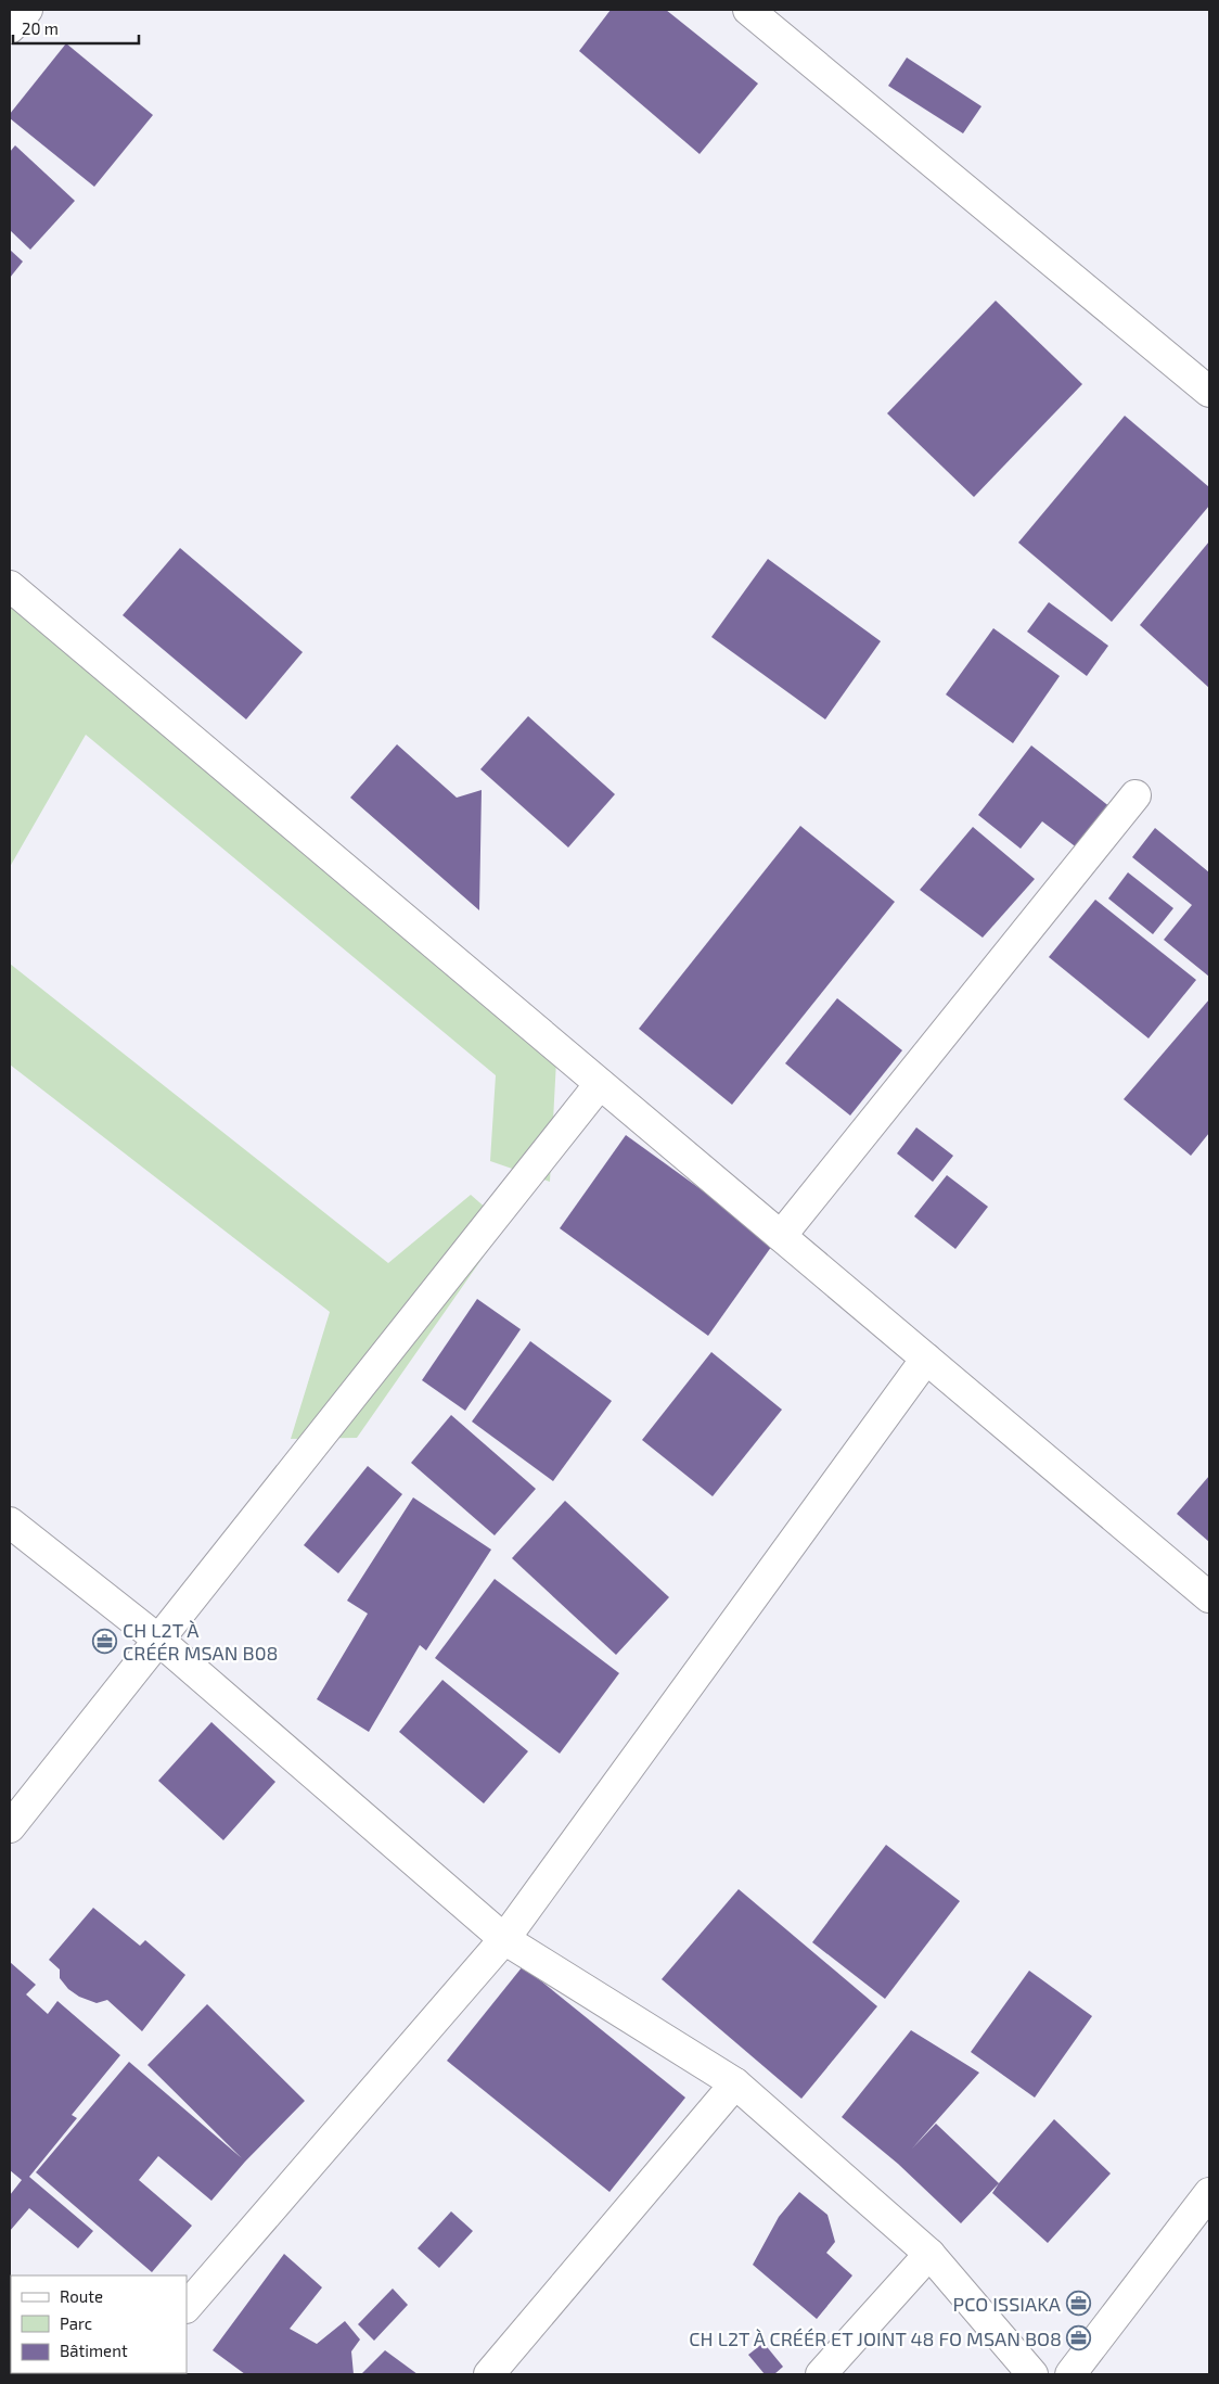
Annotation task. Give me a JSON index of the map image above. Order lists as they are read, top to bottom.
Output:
{
  "places": {
    "office": ["CH L2T À CRÉÉR MSAN B08", "PCO ISSIAKA", "CH L2T À CRÉÉR ET JOINT 48 FO MSAN BO8"]
  },
  "legend": ["Route", "Parc", "Bâtiment"],
  "scale_bar": "20 m"
}
